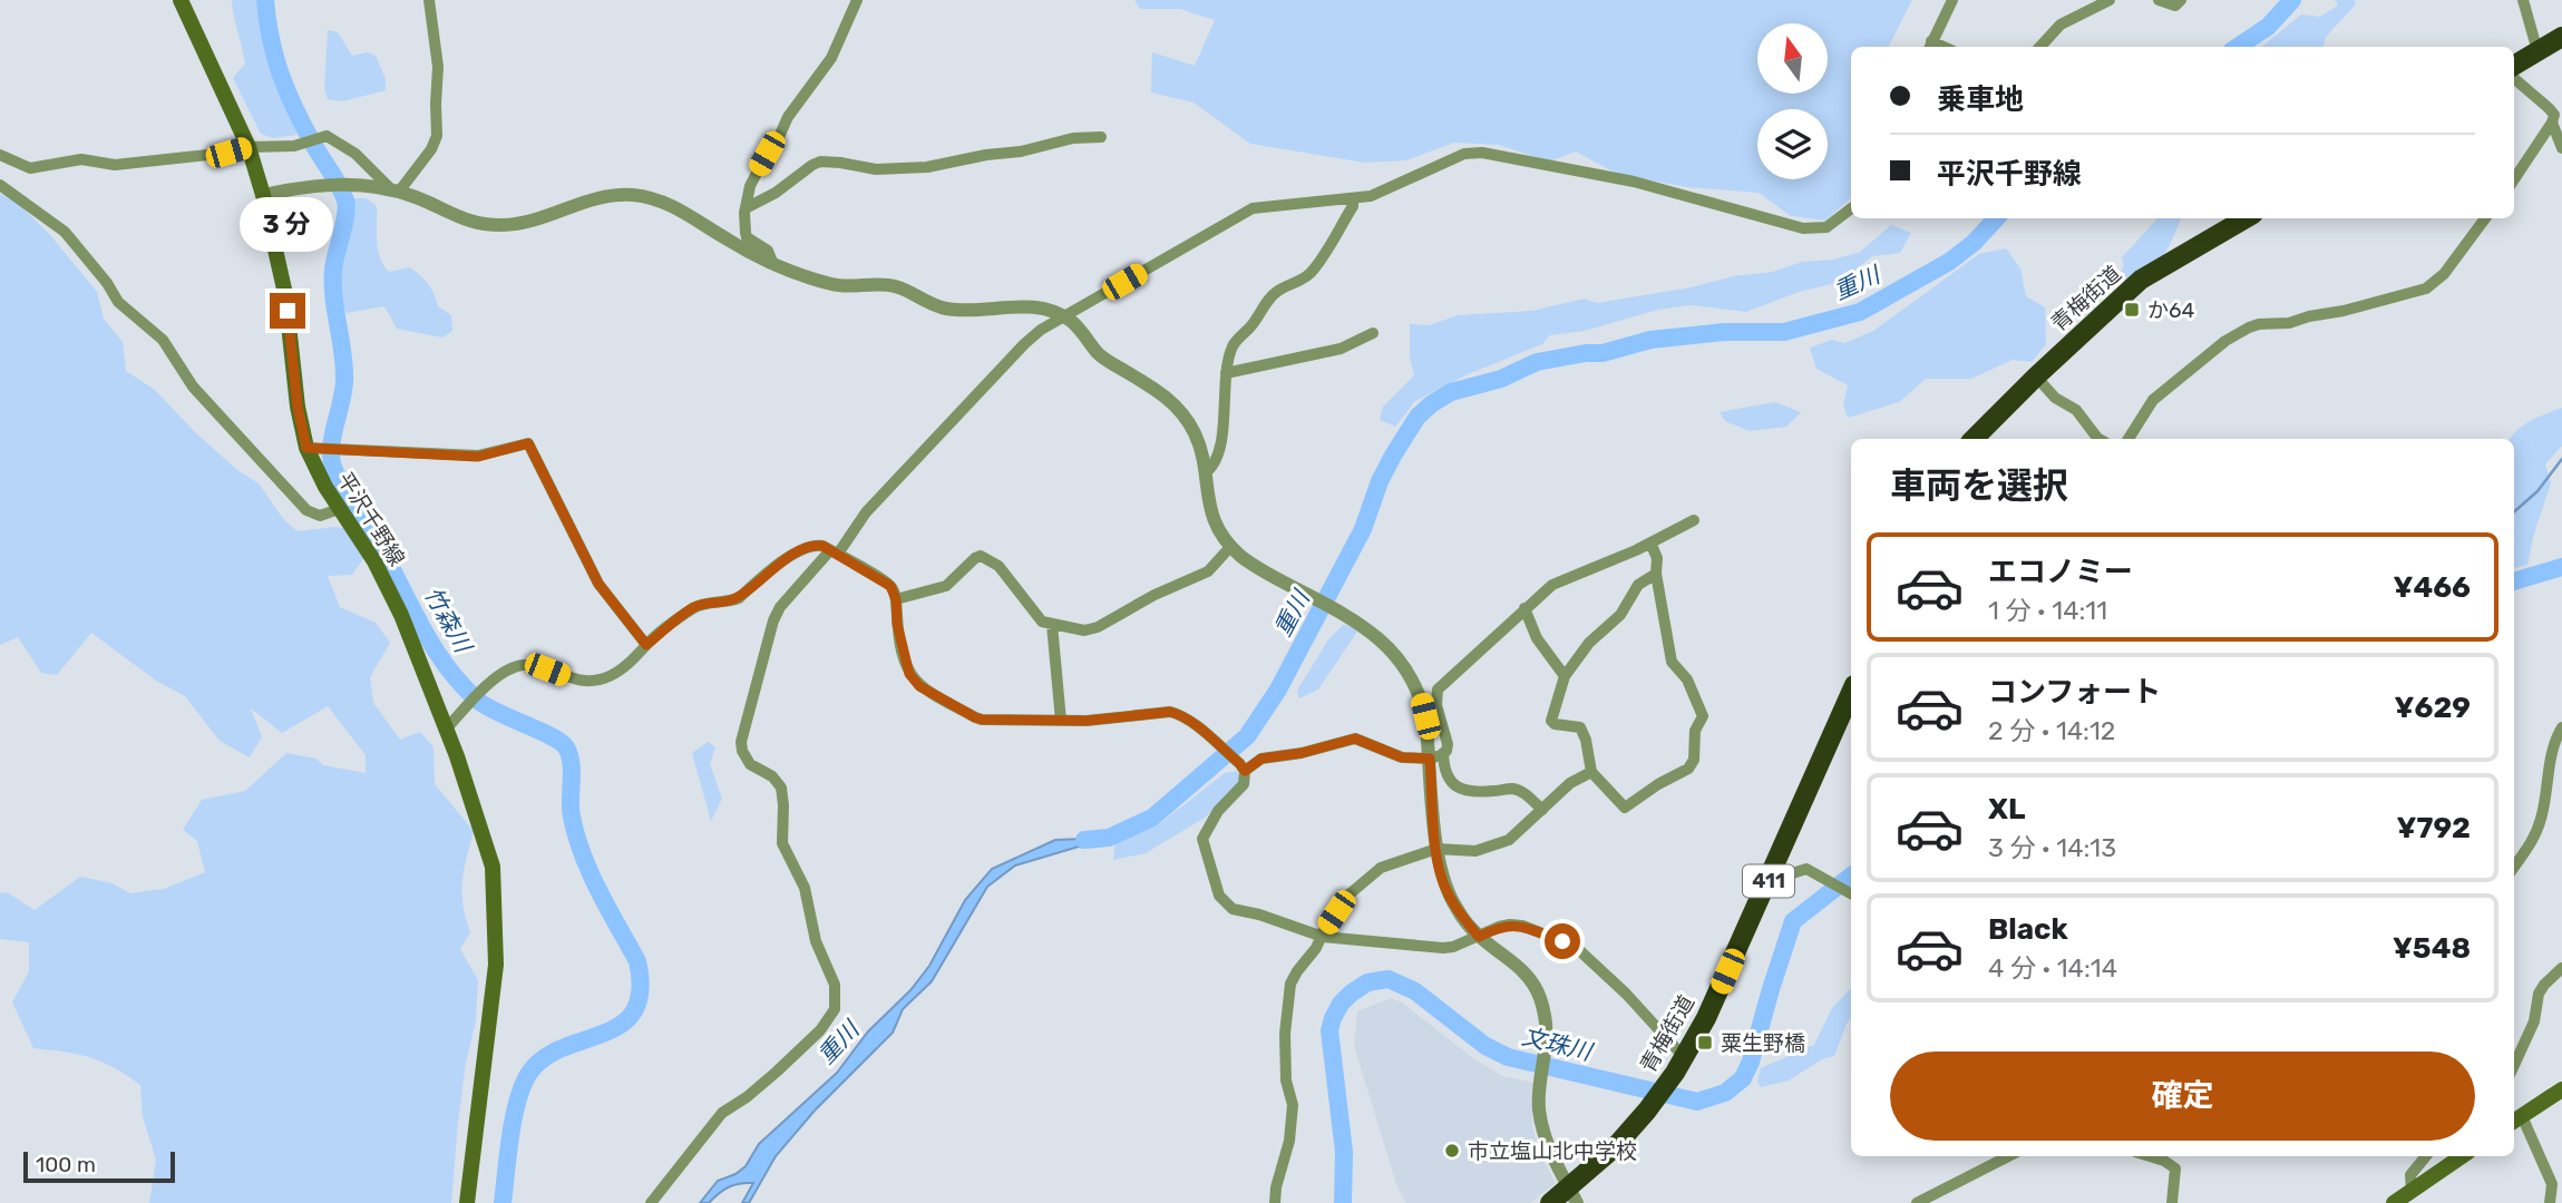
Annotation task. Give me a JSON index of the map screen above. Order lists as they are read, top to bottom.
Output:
{
  "streets": {
    "highway": ["青梅街道", "411"],
    "main road": ["平沢千野線"]
  },
  "water": ["重川", "竹森川", "文珠川"],
  "places": {
    "transit": ["か64", "粟生野橋"],
    "other": ["市立塩山北中学校"]
  },
  "scale_bar": "100 m",
  "north": "top",
  "page": {
    "banner": ["乗車地", "平沢千野線"],
    "bubble": "3 分",
    "heading": "車両を選択",
    "list": [
      {
        "name": "エコノミー",
        "note": "1 分 · 14:11",
        "value": "¥466"
      },
      {
        "name": "コンフォート",
        "note": "2 分 · 14:12",
        "value": "¥629"
      },
      {
        "name": "XL",
        "note": "3 分 · 14:13",
        "value": "¥792"
      },
      {
        "name": "Black",
        "note": "4 分 · 14:14",
        "value": "¥548"
      }
    ],
    "buttons": "確定",
    "scale": "100 m"
  }
}
